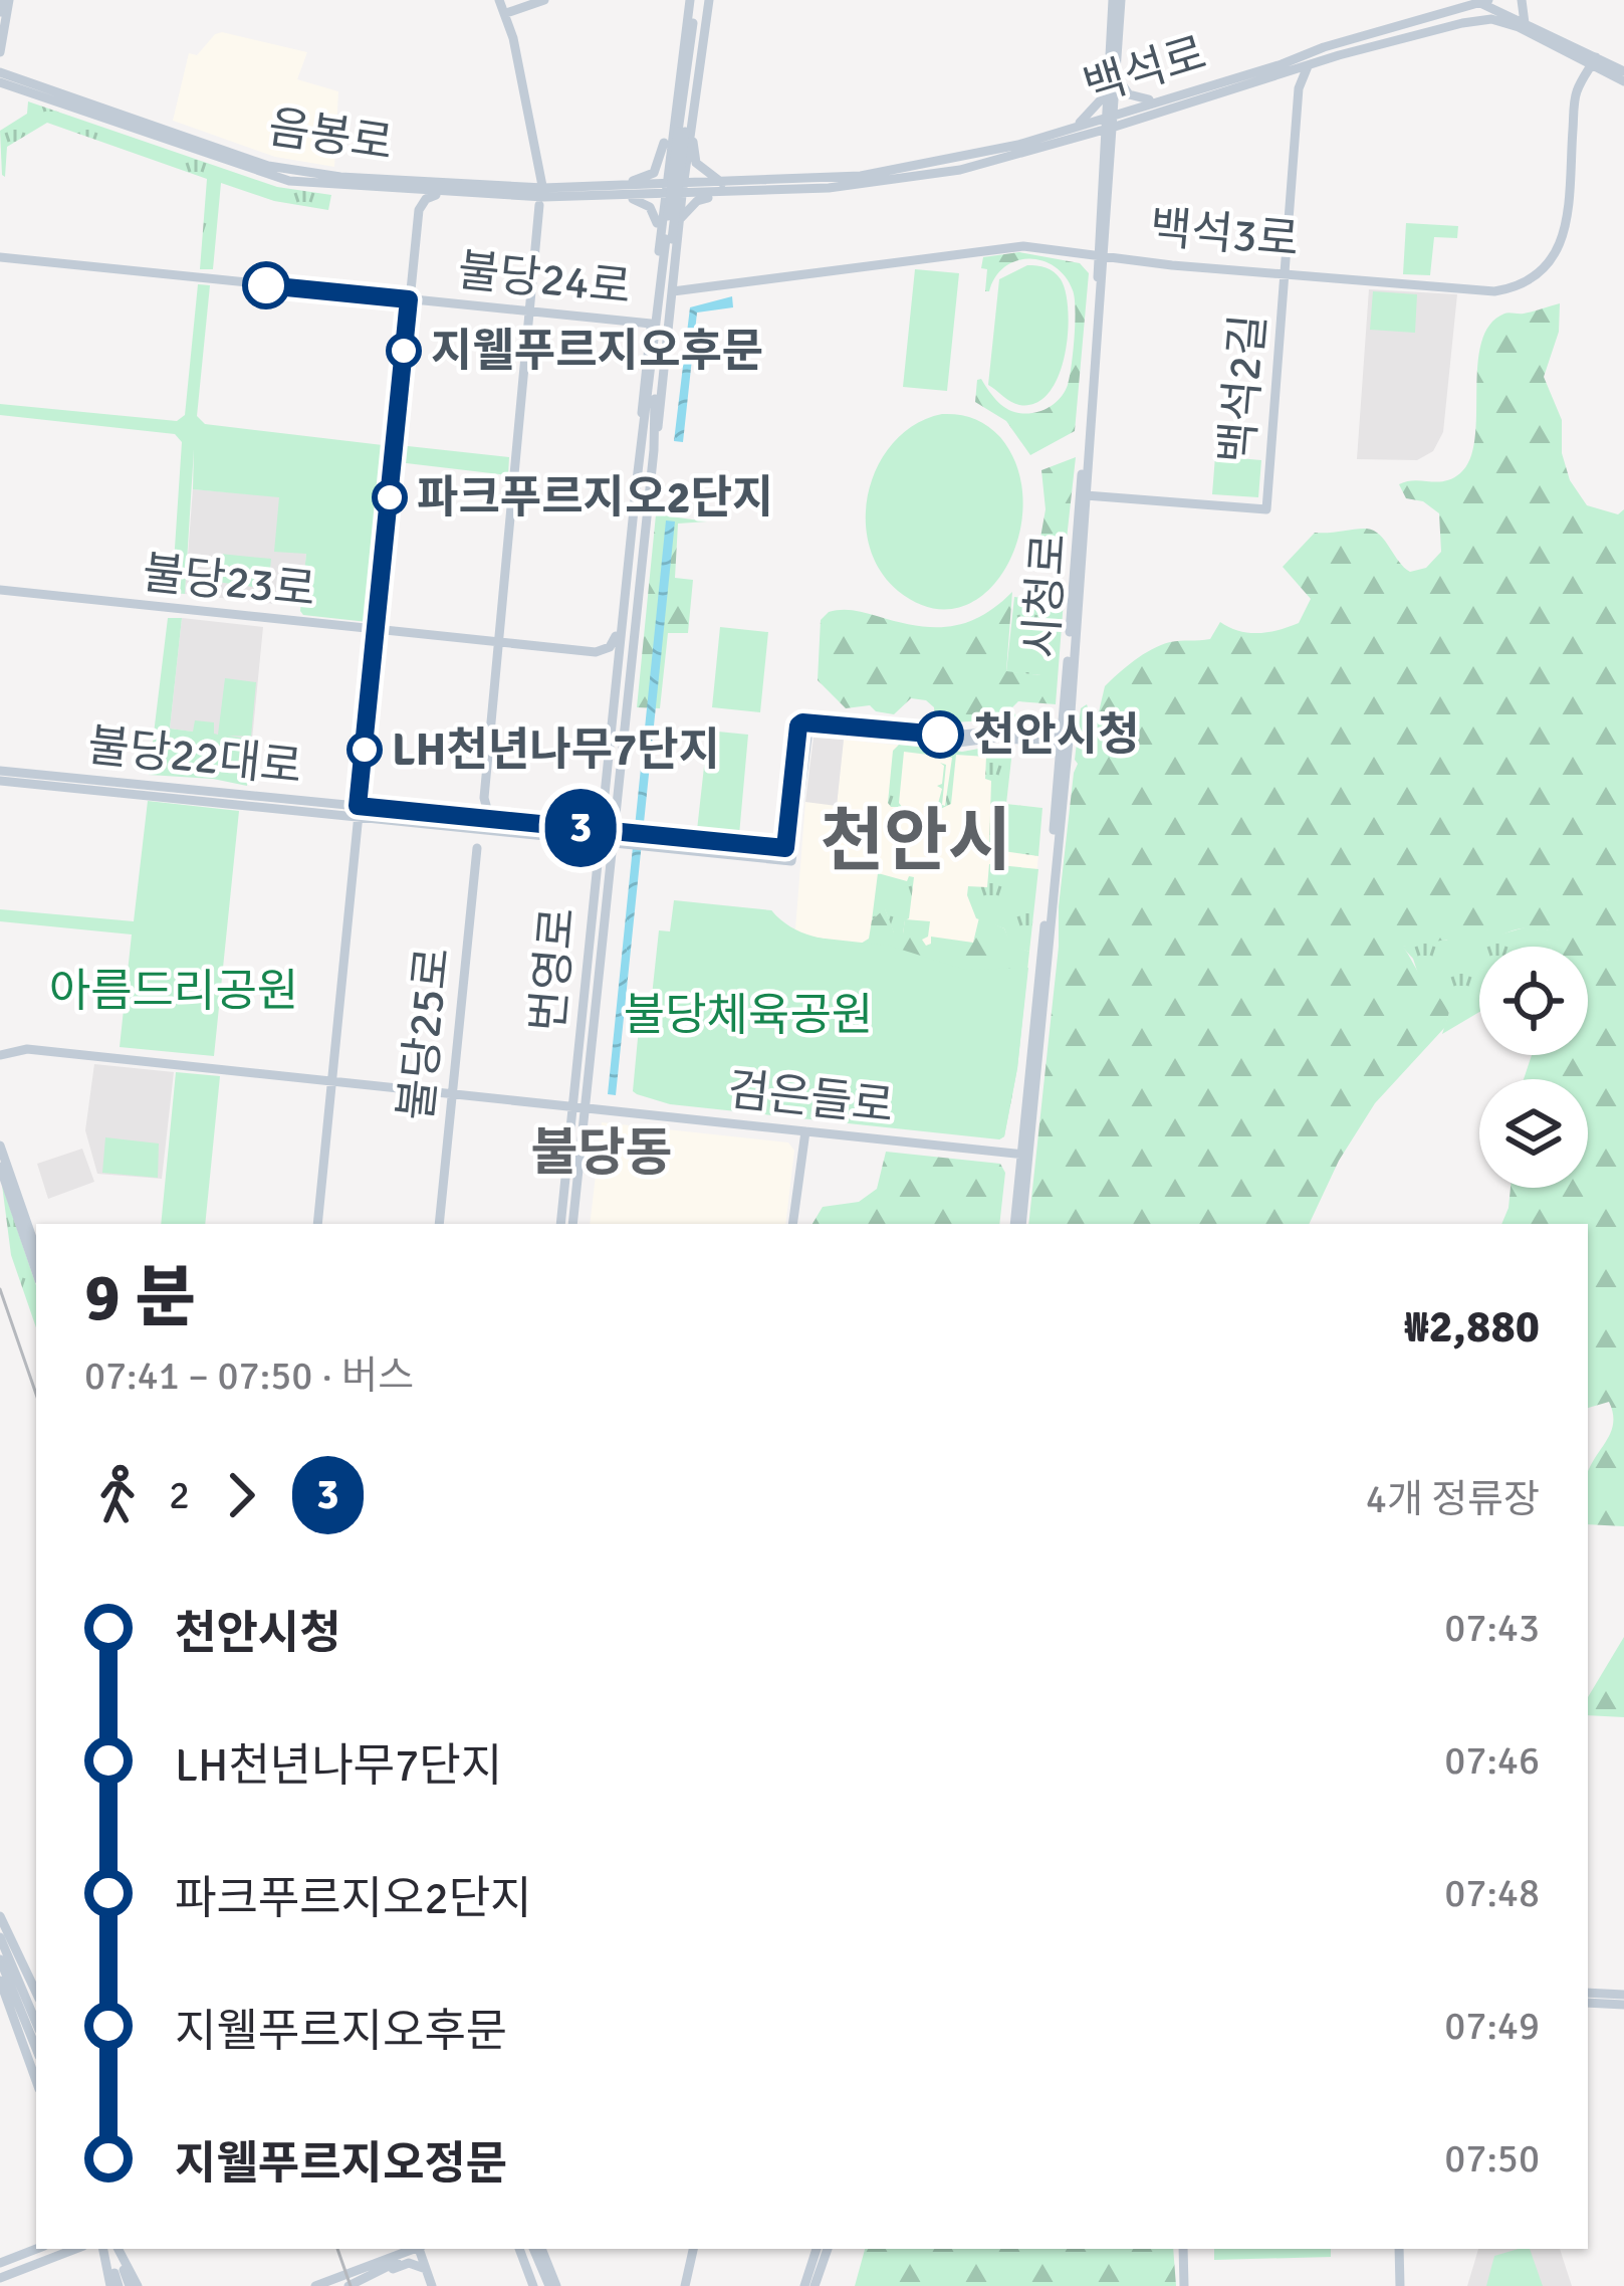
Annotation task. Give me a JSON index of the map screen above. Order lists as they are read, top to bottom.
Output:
{
  "streets": {
    "street": [
      "백석로",
      "음봉로",
      "백석3로",
      "불당24로",
      "백석2길",
      "불당23로",
      "시청로",
      "불당22대로",
      "번영로",
      "불당25로",
      "검은들로"
    ]
  },
  "crossings": [
    ["백석로", "음봉로"],
    ["백석로", "백석3로"],
    ["백석로", "백석2길"],
    ["백석로", "시청로"],
    ["백석3로", "백석2길"],
    ["백석3로", "시청로"],
    ["백석2길", "시청로"],
    ["시청로", "검은들로"],
    ["불당22대로", "번영로"],
    ["번영로", "검은들로"],
    ["불당25로", "검은들로"]
  ],
  "districts": ["천안시", "불당동"],
  "parks": ["아름드리공원", "불당체육공원"],
  "places": [
    "지웰푸르지오후문",
    "파크푸르지오2단지",
    "천안시청",
    "LH천년나무7단지"
  ],
  "lines": ["bus line 3"],
  "page": {
    "on_map": "3",
    "heading": ["9 분", "07:41 – 07:50 · 버스", "₩2,880"],
    "legs": ["2", "3", "4개 정류장"],
    "list": [
      {
        "name": "천안시청",
        "value": "07:43"
      },
      {
        "name": "LH천년나무7단지",
        "value": "07:46"
      },
      {
        "name": "파크푸르지오2단지",
        "value": "07:48"
      },
      {
        "name": "지웰푸르지오후문",
        "value": "07:49"
      },
      {
        "name": "지웰푸르지오정문",
        "value": "07:50"
      }
    ]
  }
}
